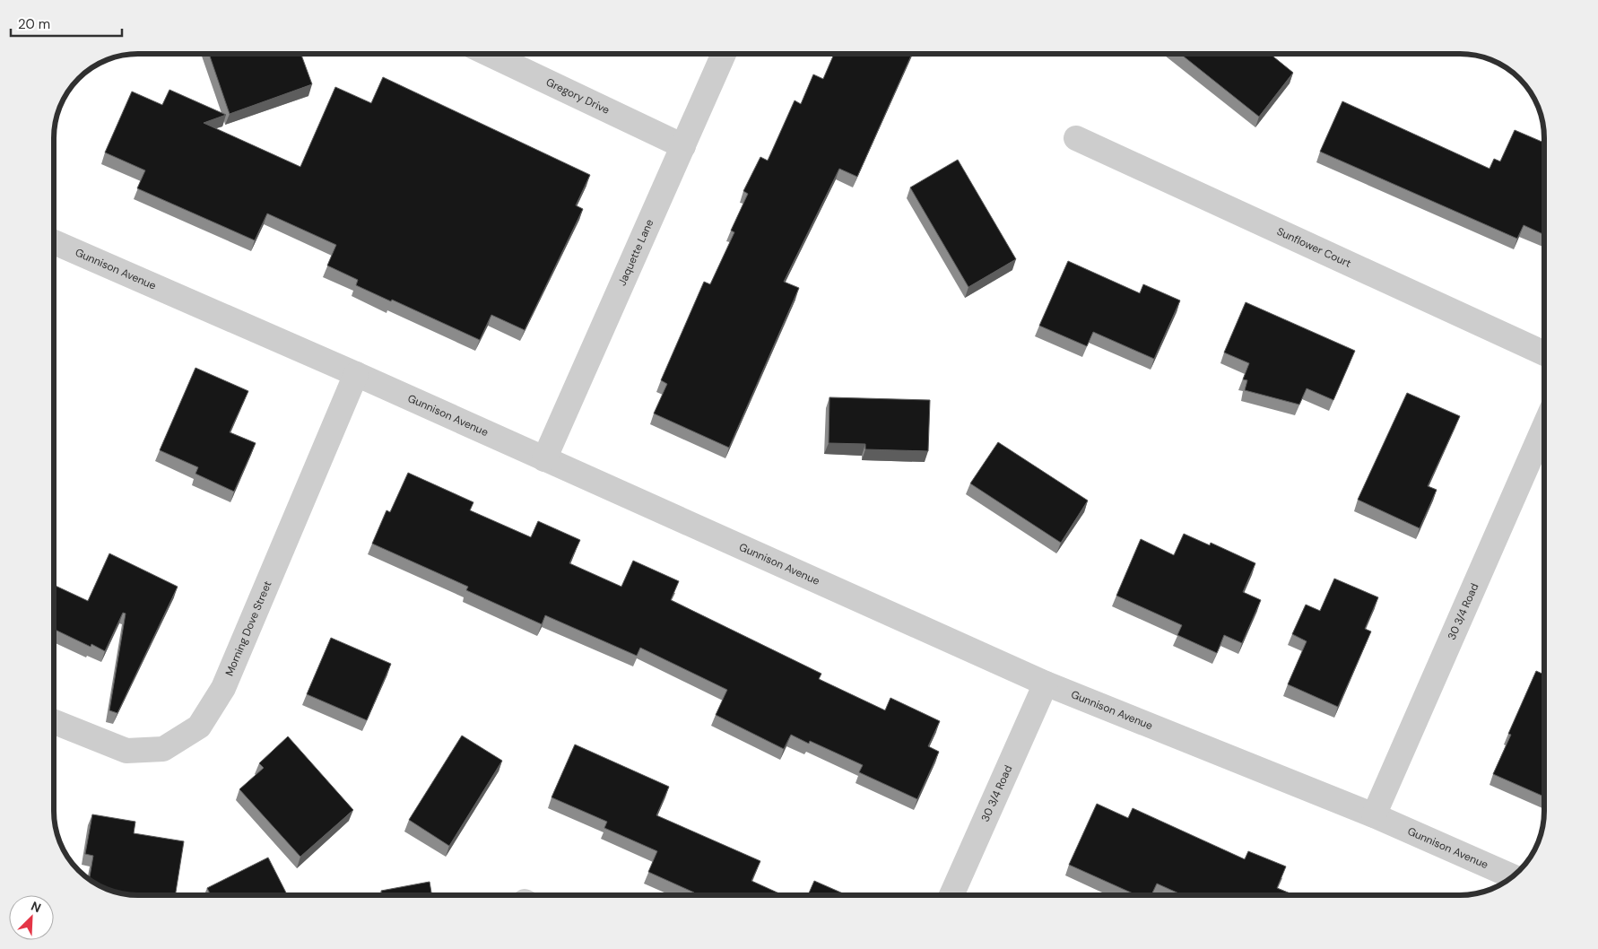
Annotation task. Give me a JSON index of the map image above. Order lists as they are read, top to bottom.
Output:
{
  "streets": {
    "street": [
      "Gregory Drive",
      "Sunflower Court",
      "Jaquette Lane",
      "Gunnison Avenue",
      "30 3/4 Road",
      "Morning Dove Street"
    ]
  },
  "crossings": [
    ["Gregory Drive", "Jaquette Lane"],
    ["Jaquette Lane", "Gunnison Avenue"],
    ["Gunnison Avenue", "30 3/4 Road"],
    ["Gunnison Avenue", "Morning Dove Street"]
  ],
  "scale_bar": "20 m",
  "north": "top right"
}
